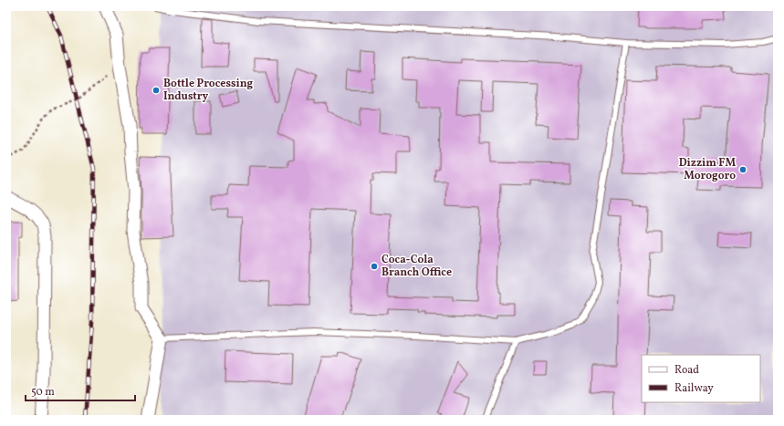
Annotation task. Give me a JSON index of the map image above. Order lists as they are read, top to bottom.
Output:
{
  "places": ["Bottle Processing Industry", "Dizzim FM Morogoro", "Coca-Cola Branch Office"],
  "legend": ["Road", "Railway"],
  "scale_bar": "50 m"
}
